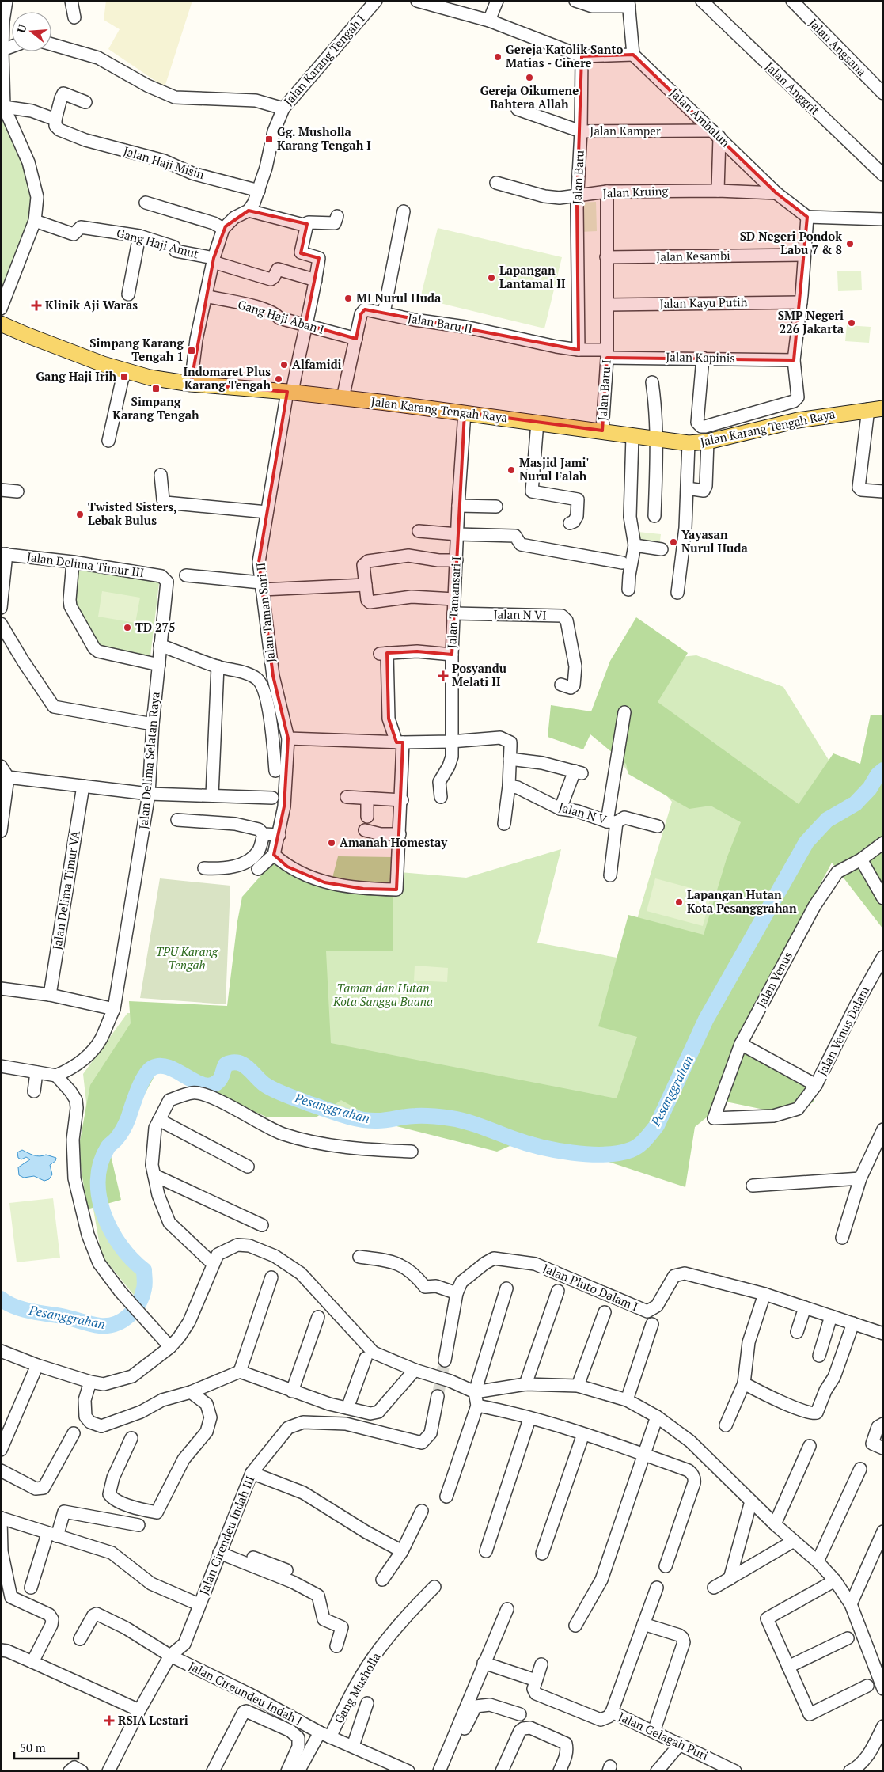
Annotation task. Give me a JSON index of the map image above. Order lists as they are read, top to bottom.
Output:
{
  "streets": {
    "main road": ["Jalan Karang Tengah Raya"],
    "street": [
      "Jalan Angsana",
      "Jalan Karang Tengah I",
      "Jalan Anggrit",
      "Jalan Ambalun",
      "Jalan Kamper",
      "Jalan Haji Misin",
      "Jalan Baru",
      "Jalan Kruing",
      "Gang Haji Amut",
      "Jalan Kesambi",
      "Jalan Kayu Putih",
      "Gang Haji Aban I",
      "Jalan Baru II",
      "Jalan Kapinis",
      "Jalan Baru I",
      "Jalan Delima Timur III",
      "Jalan Tamansari I",
      "Jalan Taman Sari II",
      "Jalan N VI",
      "Jalan Delima Selatan Raya",
      "Jalan N V",
      "Jalan Delima Timur VA",
      "Jalan Venus",
      "Jalan Venus Dalam",
      "Jalan Pluto Dalam I",
      "Jalan Cirendeu Indah III",
      "Gang Musholla",
      "Jalan Cireundeu Indah I",
      "Jalan Gelagah Puri"
    ]
  },
  "crossings": [
    ["Jalan Karang Tengah I", "Jalan Haji Misin"],
    ["Jalan Ambalun", "Jalan Kamper"],
    ["Jalan Ambalun", "Jalan Kruing"],
    ["Jalan Kamper", "Jalan Baru"],
    ["Jalan Baru", "Jalan Kruing"],
    ["Jalan Baru", "Jalan Baru II"],
    ["Jalan Kruing", "Jalan Baru I"],
    ["Jalan Kesambi", "Jalan Baru I"],
    ["Jalan Kayu Putih", "Jalan Baru I"],
    ["Gang Haji Aban I", "Jalan Baru II"],
    ["Gang Haji Aban I", "Jalan Taman Sari II"],
    ["Jalan Baru II", "Jalan Kapinis"],
    ["Jalan Baru II", "Jalan Baru I"],
    ["Jalan Baru II", "Jalan Karang Tengah Raya"],
    ["Jalan Kapinis", "Jalan Baru I"],
    ["Jalan Baru I", "Jalan Karang Tengah Raya"],
    ["Jalan Karang Tengah Raya", "Jalan Tamansari I"],
    ["Jalan Karang Tengah Raya", "Jalan Taman Sari II"],
    ["Jalan Delima Timur III", "Jalan Delima Selatan Raya"],
    ["Jalan Tamansari I", "Jalan N VI"],
    ["Jalan Venus", "Jalan Venus Dalam"],
    ["Jalan Cirendeu Indah III", "Jalan Cireundeu Indah I"],
    ["Gang Musholla", "Jalan Cireundeu Indah I"]
  ],
  "water": ["Pesanggrahan"],
  "parks": ["TPU Karang Tengah", "Taman dan Hutan Kota Sangga Buana"],
  "places": {
    "other": [
      "Gereja Katolik Santo Matias - Cinere",
      "Gereja Oikumene Bahtera Allah",
      "SD Negeri Pondok Labu 7 & 8",
      "Lapangan Lantamal II",
      "MI Nurul Huda",
      "SMP Negeri 226 Jakarta",
      "Alfamidi",
      "Indomaret Plus Karang Tengah",
      "Masjid Jami' Nurul Falah",
      "Twisted Sisters, Lebak Bulus",
      "Yayasan Nurul Huda",
      "TD 275",
      "Amanah Homestay",
      "Lapangan Hutan Kota Pesanggrahan"
    ],
    "transit": [
      "Gg. Musholla Karang Tengah I",
      "Simpang Karang Tengah 1",
      "Gang Haji Irih",
      "Simpang Karang Tengah"
    ],
    "health": ["Klinik Aji Waras", "Posyandu Melati II", "RSIA Lestari"]
  },
  "scale_bar": "50 m",
  "north": "left"
}
